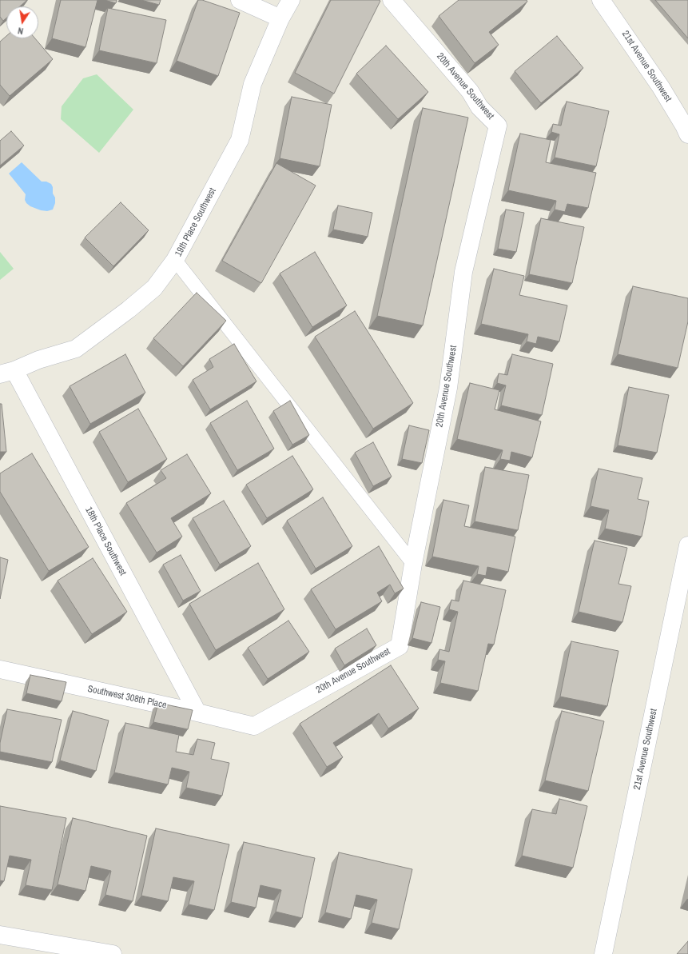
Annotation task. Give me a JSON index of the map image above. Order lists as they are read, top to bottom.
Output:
{
  "streets": {
    "street": [
      "21st Avenue Southwest",
      "20th Avenue Southwest",
      "19th Place Southwest",
      "18th Place Southwest",
      "Southwest 308th Place"
    ]
  },
  "crossings": [
    ["20th Avenue Southwest", "Southwest 308th Place"],
    ["19th Place Southwest", "18th Place Southwest"],
    ["18th Place Southwest", "Southwest 308th Place"]
  ],
  "north": "bottom"
}
